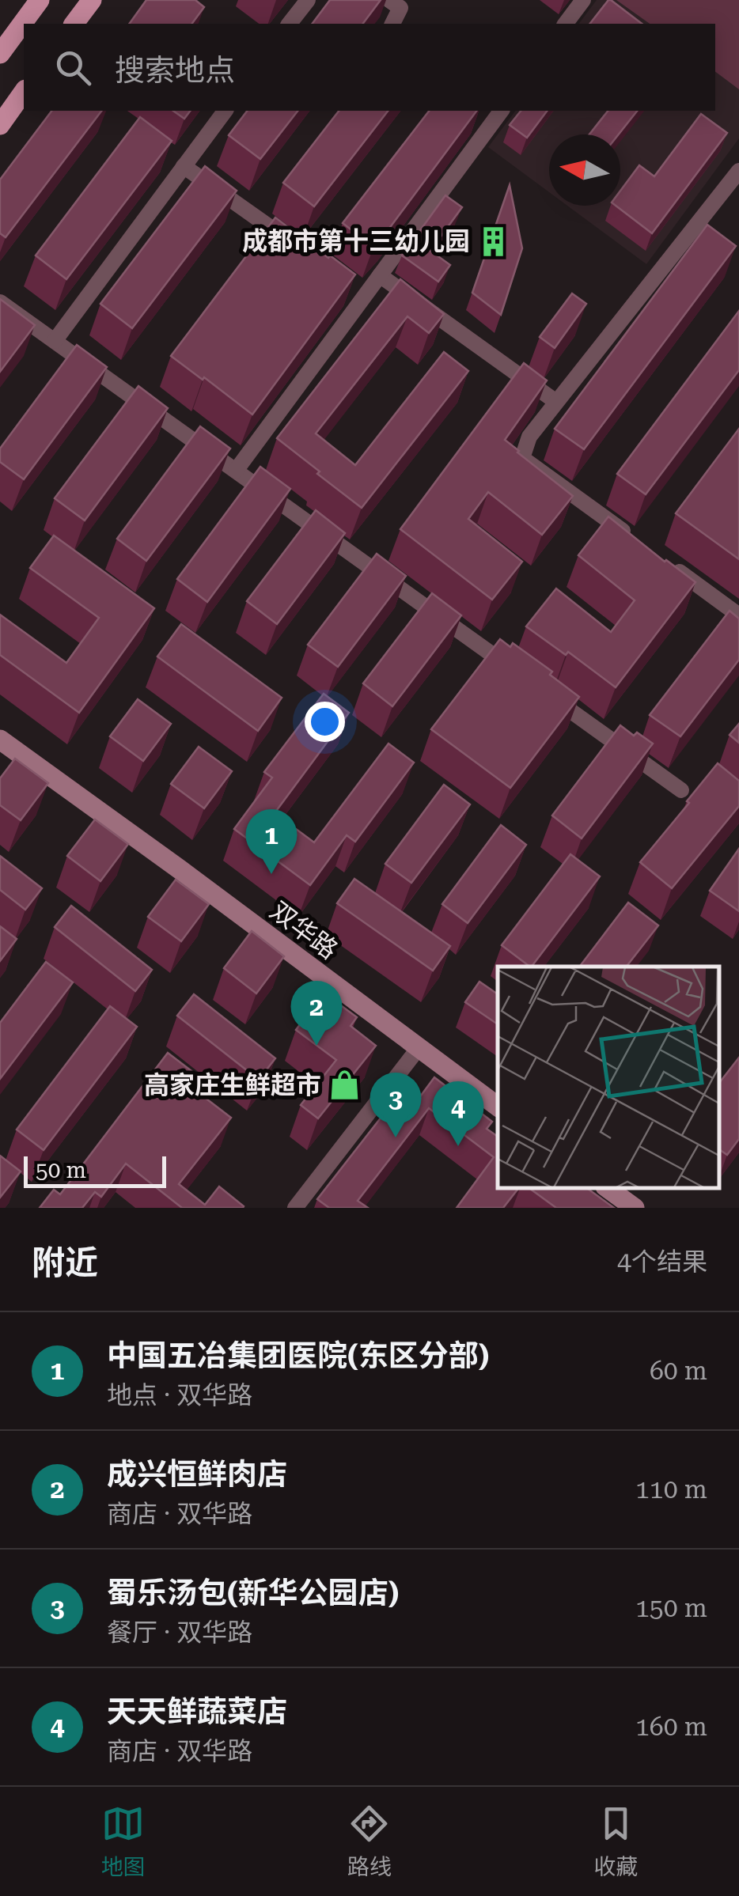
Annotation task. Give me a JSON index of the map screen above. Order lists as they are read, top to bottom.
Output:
{
  "streets": {
    "street": ["双华路"]
  },
  "places": {
    "building": ["成都市第十三幼儿园"],
    "shop": ["高家庄生鲜超市"]
  },
  "scale_bar": "50 m",
  "north": "left",
  "page": {
    "search": "搜索地点",
    "pins": [
      "1",
      "2",
      "3",
      "4"
    ],
    "scale": "50 m",
    "heading": ["附近", "4个结果"],
    "list": [
      {
        "mark": "1",
        "name": "中国五冶集团医院(东区分部)",
        "note": "地点 · 双华路",
        "value": "60 m"
      },
      {
        "mark": "2",
        "name": "成兴恒鲜肉店",
        "note": "商店 · 双华路",
        "value": "110 m"
      },
      {
        "mark": "3",
        "name": "蜀乐汤包(新华公园店)",
        "note": "餐厅 · 双华路",
        "value": "150 m"
      },
      {
        "mark": "4",
        "name": "天天鲜蔬菜店",
        "note": "商店 · 双华路",
        "value": "160 m"
      }
    ],
    "nav": ["地图", "路线", "收藏"]
  }
}
